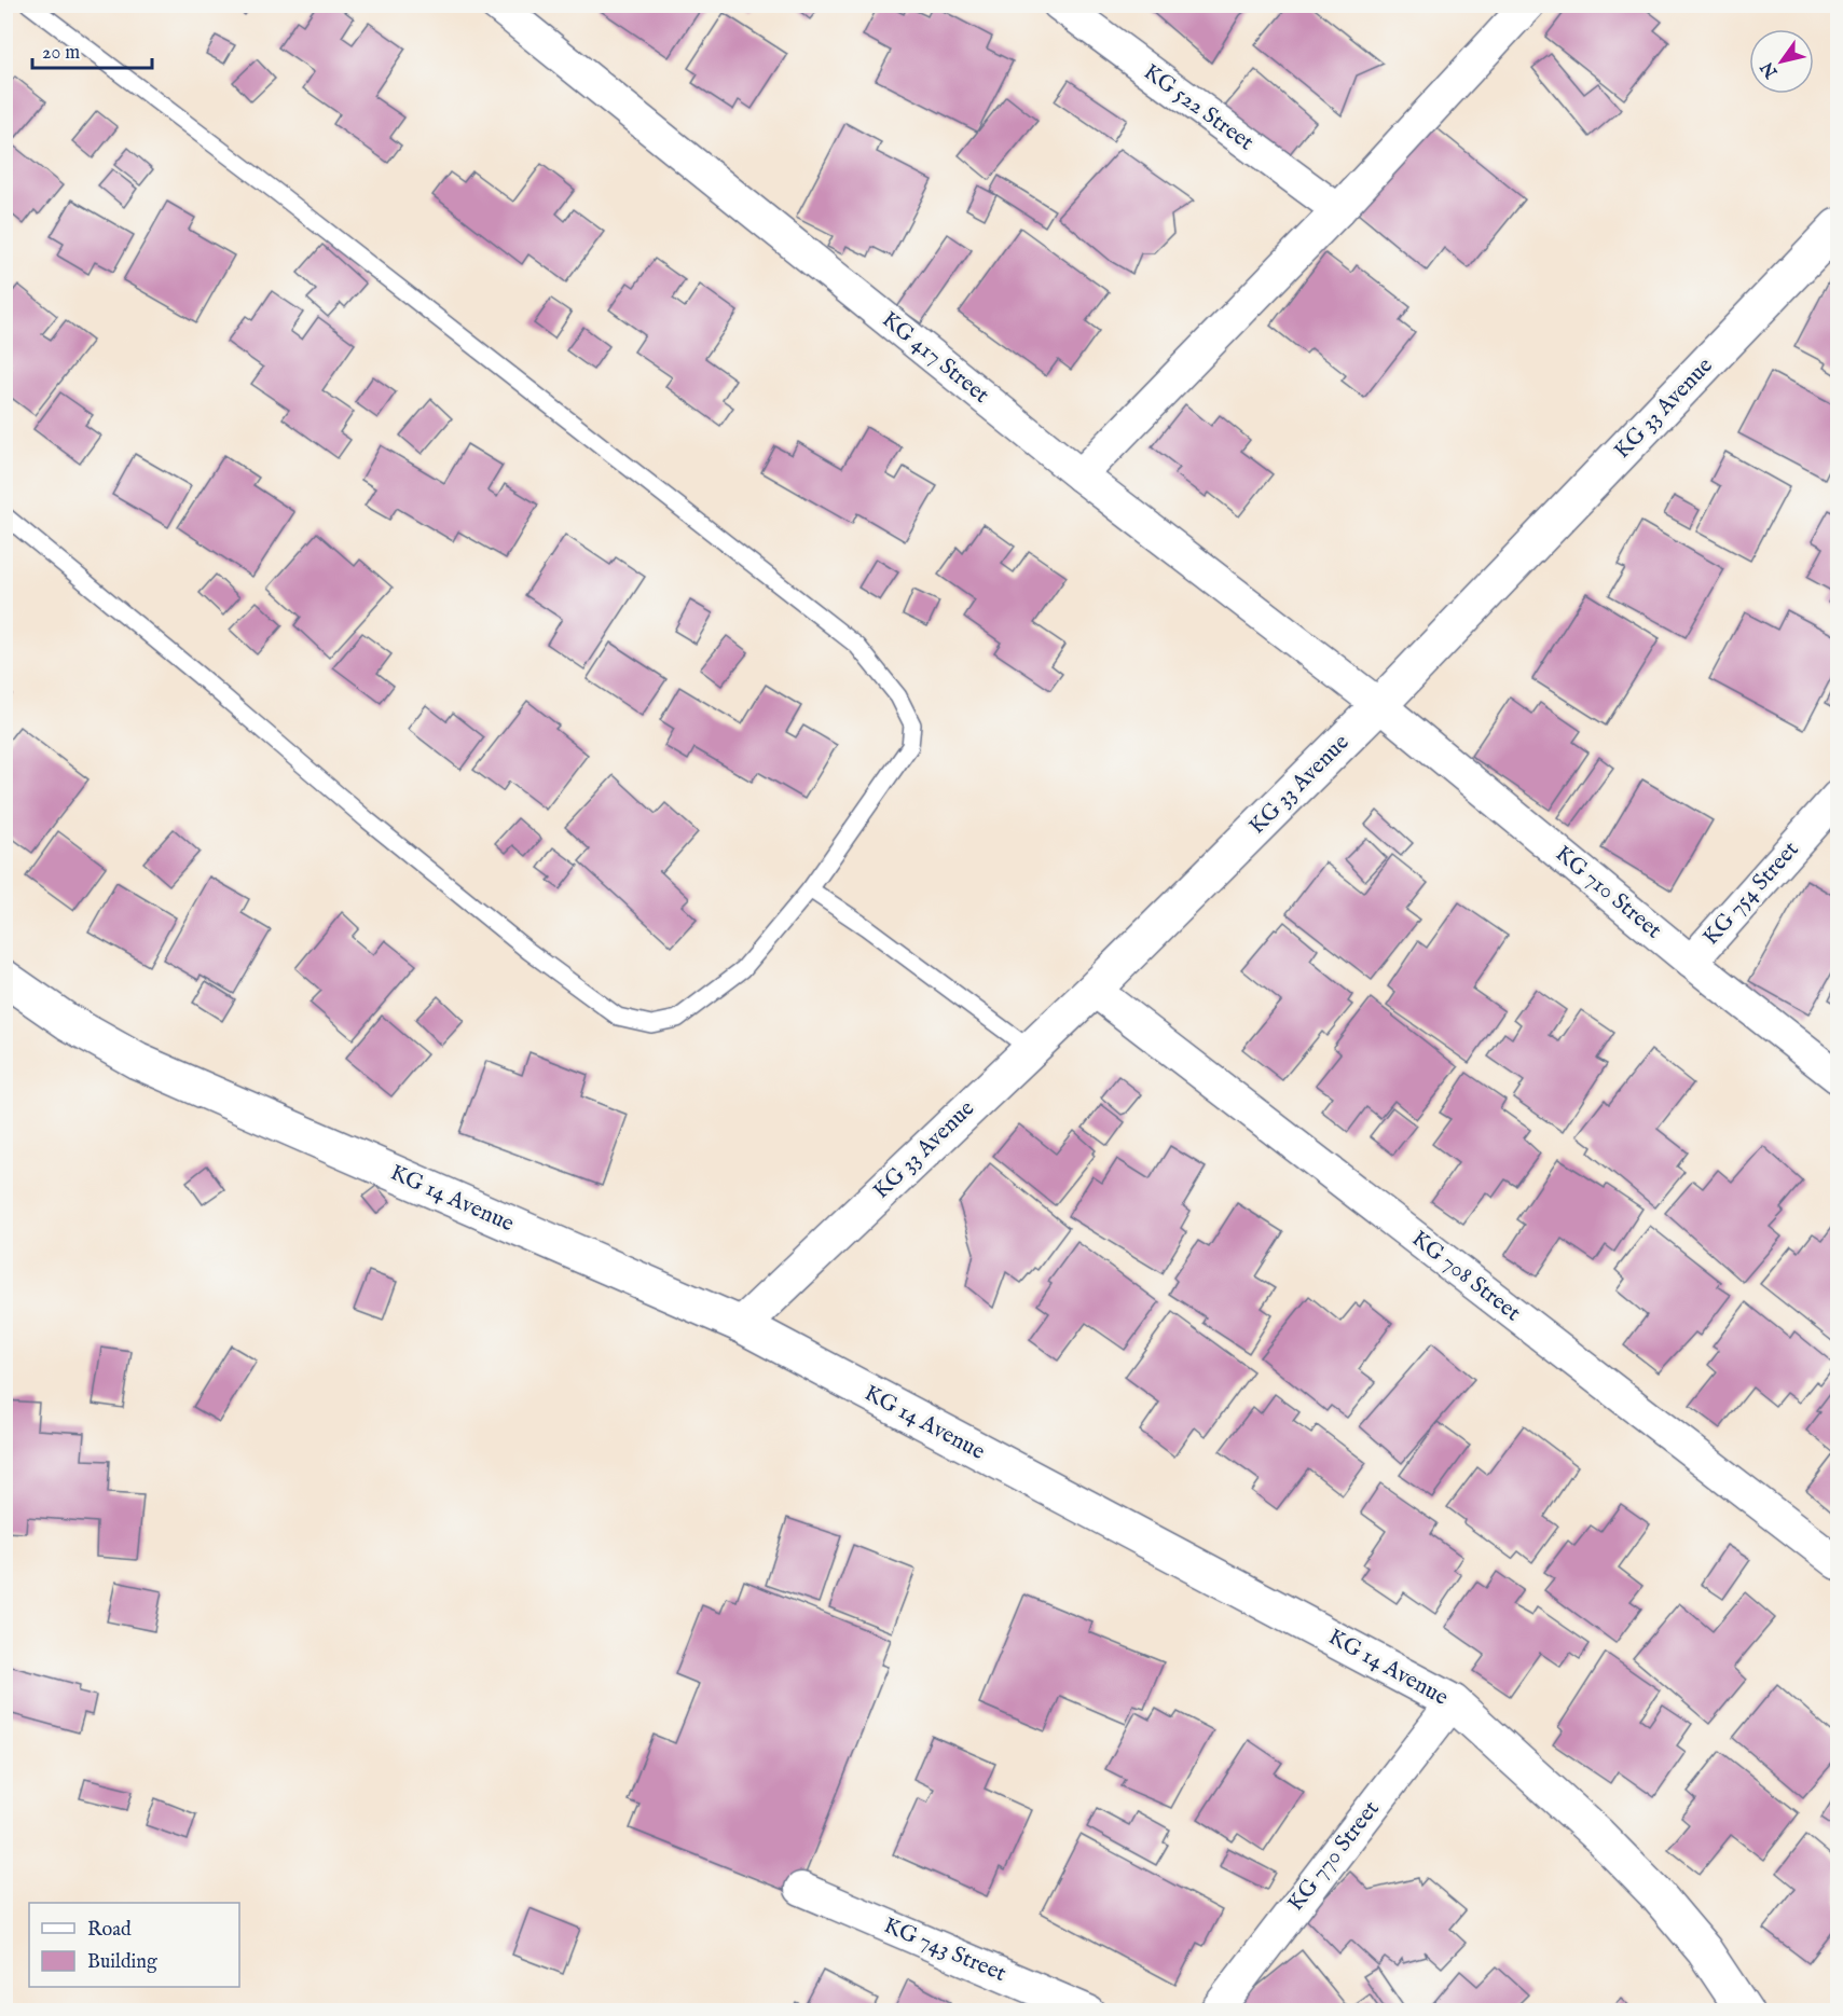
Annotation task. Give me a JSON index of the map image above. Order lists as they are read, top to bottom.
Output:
{
  "streets": {
    "main road": ["KG 33 Avenue", "KG 14 Avenue"],
    "street": [
      "KG 522 Street",
      "KG 417 Street",
      "KG 710 Street",
      "KG 754 Street",
      "KG 708 Street",
      "KG 770 Street",
      "KG 743 Street"
    ]
  },
  "crossings": [
    ["KG 417 Street", "KG 33 Avenue"],
    ["KG 417 Street", "KG 710 Street"],
    ["KG 33 Avenue", "KG 710 Street"],
    ["KG 33 Avenue", "KG 14 Avenue"],
    ["KG 33 Avenue", "KG 708 Street"],
    ["KG 710 Street", "KG 754 Street"],
    ["KG 14 Avenue", "KG 770 Street"]
  ],
  "legend": ["Road", "Building"],
  "scale_bar": "20 m",
  "north": "bottom left"
}
